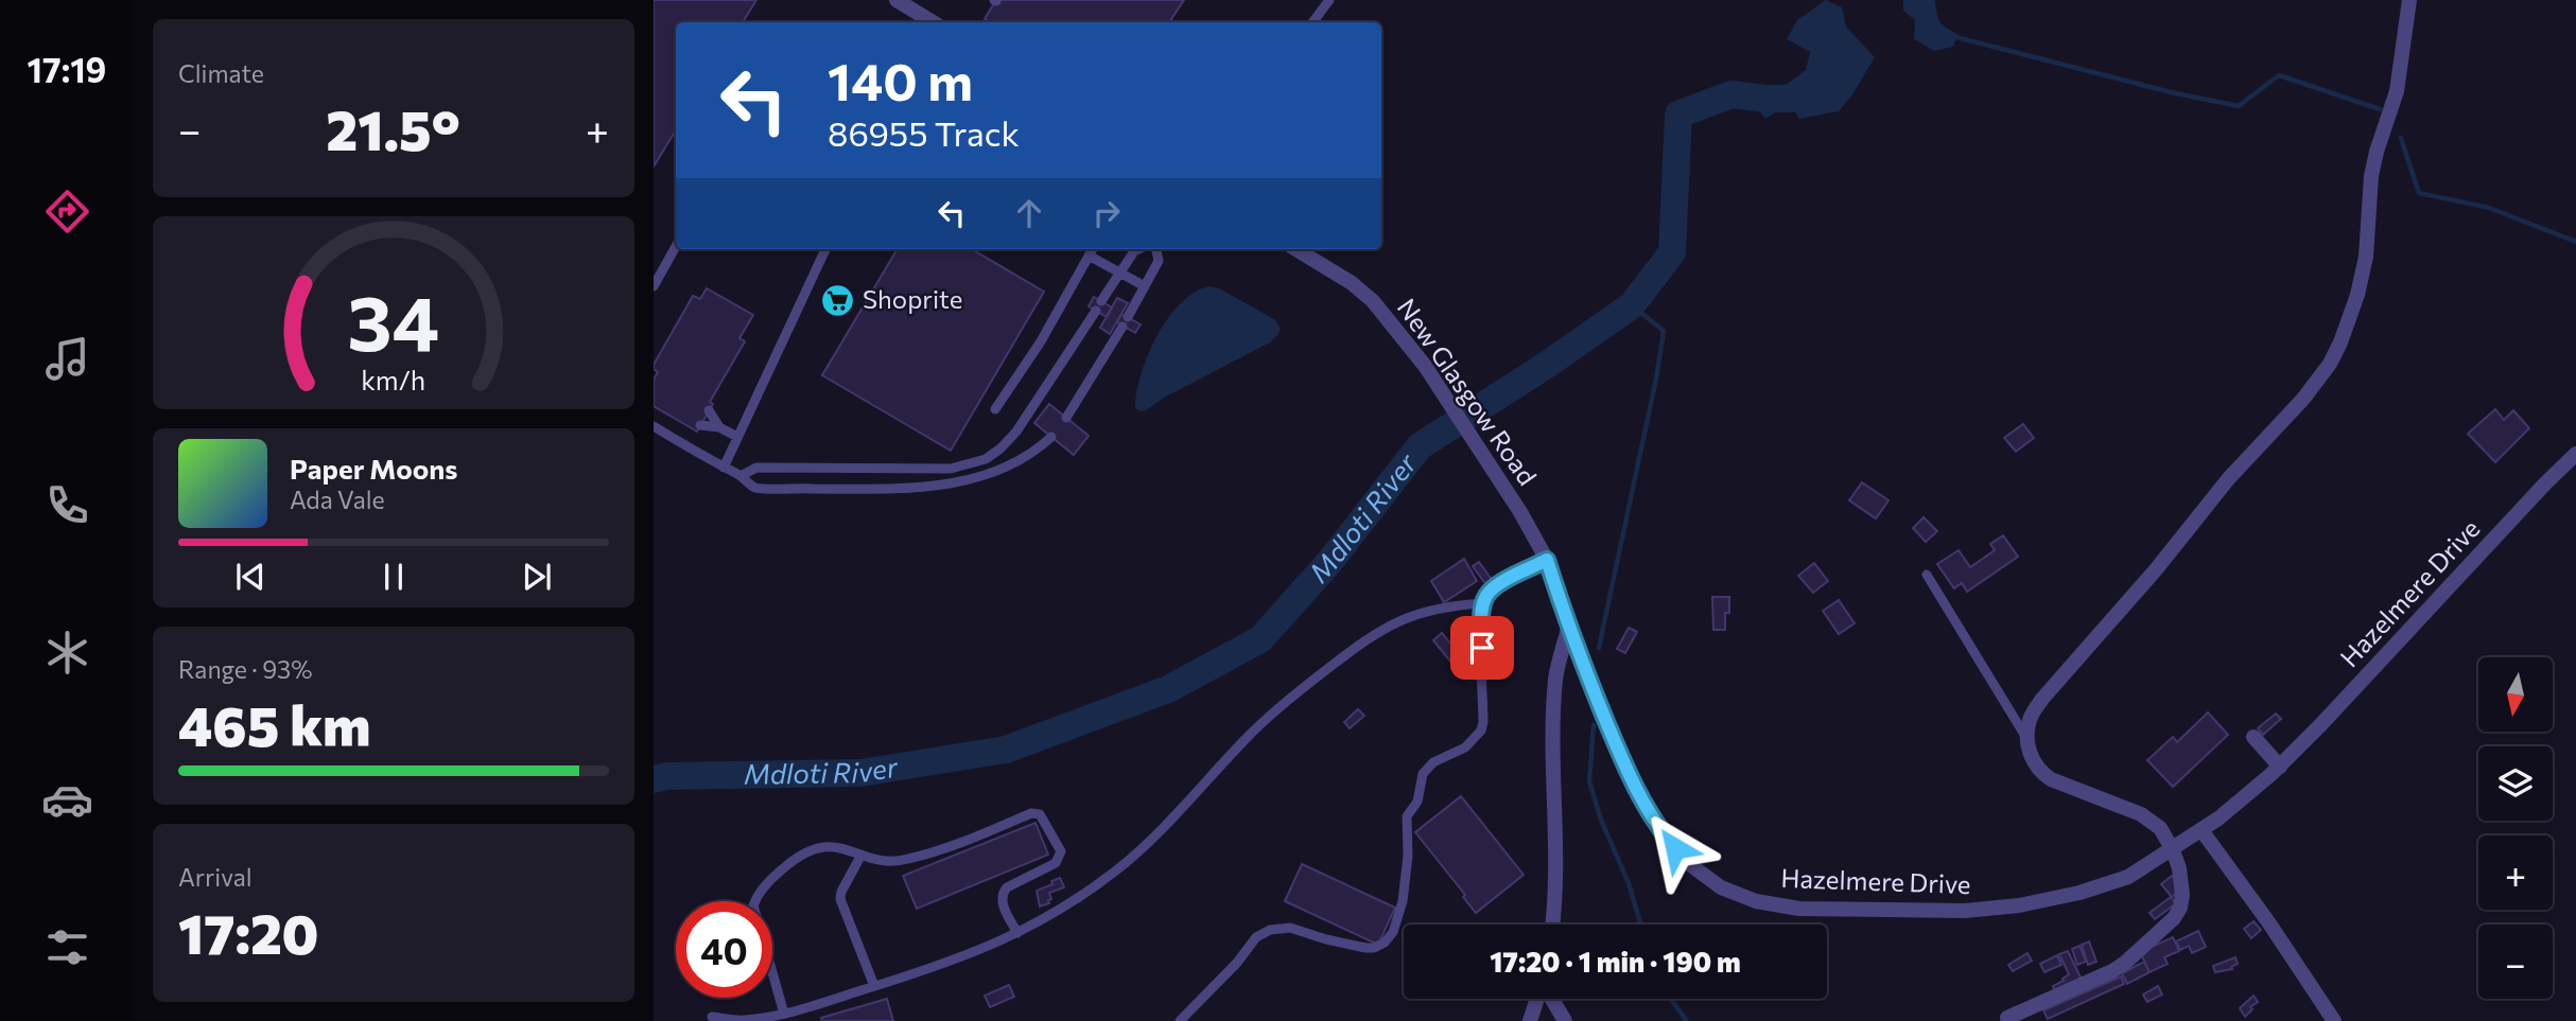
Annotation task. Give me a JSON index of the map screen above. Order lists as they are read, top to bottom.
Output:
{
  "streets": {
    "street": ["New Glasgow Road", "Hazelmere Drive"]
  },
  "crossings": [
    ["New Glasgow Road", "Hazelmere Drive"]
  ],
  "water": ["Mdloti River"],
  "places": {
    "supermarket": ["Shoprite"]
  },
  "north": "bottom",
  "page": {
    "tabs": "17:19",
    "tile": [
      "Climate",
      ["Range · 93%", "465 km"],
      ["Arrival", "17:20"]
    ],
    "turn": ["140 m", "86955 Track"],
    "heat": ["−", "21.5°", "+"],
    "song": ["Paper Moons", "Ada Vale"],
    "map_buttons": ["+", "−"],
    "limit": "40",
    "trip": "17:20 · 1 min · 190 m",
    "gauge": ["34", "km/h"]
  }
}
